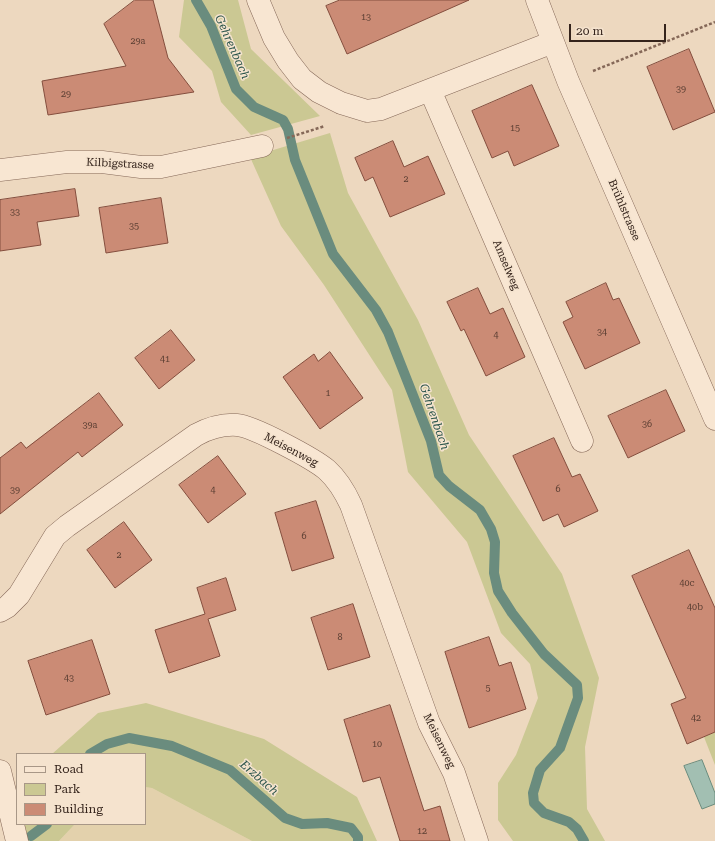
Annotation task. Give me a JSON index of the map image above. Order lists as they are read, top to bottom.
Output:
{
  "streets": {
    "street": [
      "Kilbigstrasse",
      "Brühlstrasse",
      "Amselweg",
      "Meisenweg"
    ]
  },
  "water": ["Gehrenbach", "Erzbach"],
  "house_numbers": [
    "13",
    "29a",
    "39",
    "29",
    "15",
    "2",
    "33",
    "35",
    "34",
    "4",
    "41",
    "1",
    "36",
    "39a",
    "6",
    "39",
    "4",
    "6",
    "2",
    "40c",
    "40b",
    "8",
    "43",
    "5",
    "42",
    "10",
    "12"
  ],
  "legend": ["Road", "Park", "Building"],
  "scale_bar": "20 m"
}
